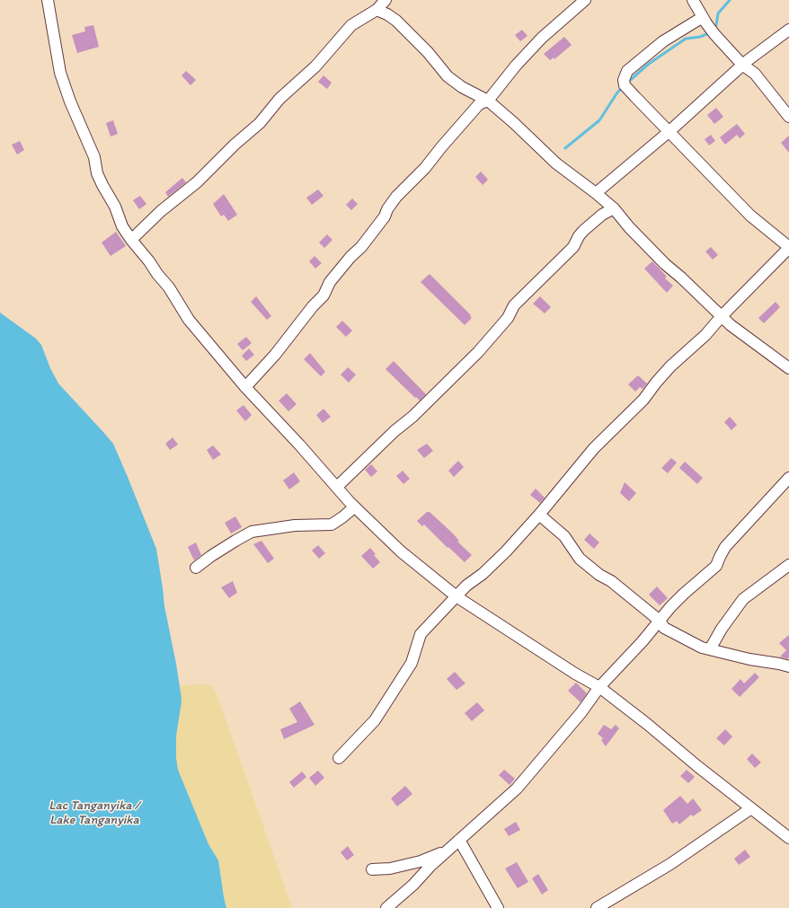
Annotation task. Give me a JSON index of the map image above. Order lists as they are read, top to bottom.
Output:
{
  "water": ["Lac Tanganyika / Lake Tanganyika"]
}
